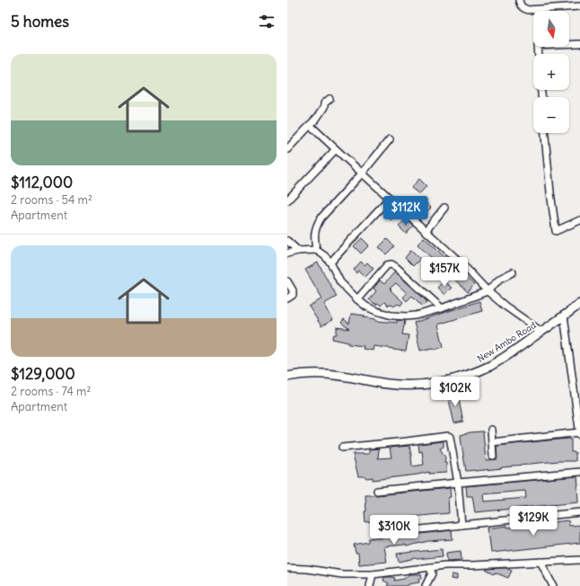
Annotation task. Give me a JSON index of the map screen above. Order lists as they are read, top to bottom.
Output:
{
  "streets": {
    "main road": ["New Ambo Road"]
  },
  "north": "bottom",
  "page": {
    "heading": "5 homes",
    "map_buttons": ["+", "−"],
    "list": [
      {
        "name": "$112,000",
        "note": "2 rooms · 54 m² · Apartment"
      },
      {
        "name": "$129,000",
        "note": "2 rooms · 74 m² · Apartment"
      }
    ],
    "price": [
      "$112K",
      "$157K",
      "$102K",
      "$129K",
      "$310K"
    ]
  }
}
